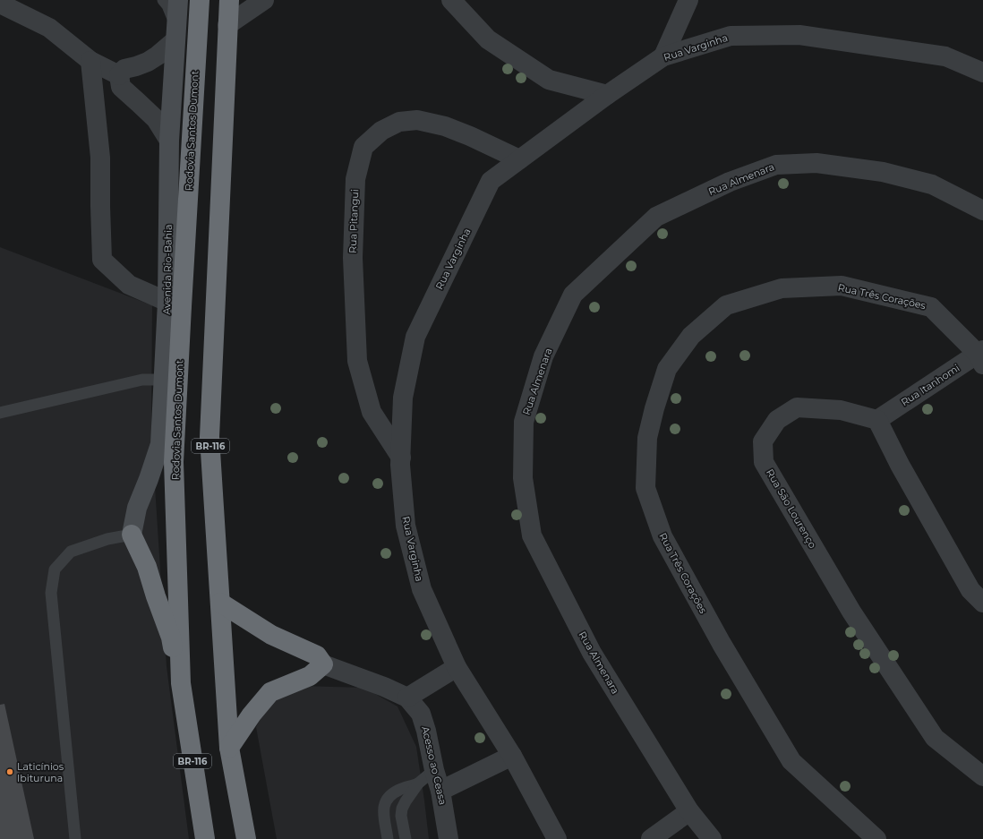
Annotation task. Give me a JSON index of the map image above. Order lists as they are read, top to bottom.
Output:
{
  "streets": {
    "highway": ["Rodovia Santos Dumont", "BR-116"],
    "street": [
      "Rua Varginha",
      "Rua Almenara",
      "Rua Pitangui",
      "Avenida Rio-Bahia",
      "Rua Três Corações",
      "Rua Itanhomi",
      "Rua São Lourenço",
      "Acesso ao Ceasa"
    ]
  },
  "crossings": [
    ["Rua Varginha", "Rua Pitangui"],
    ["Rodovia Santos Dumont", "Avenida Rio-Bahia"],
    ["Rua Três Corações", "Rua Itanhomi"],
    ["Rua Itanhomi", "Rua São Lourenço"]
  ],
  "places": ["Laticínios Ibituruna"]
}
